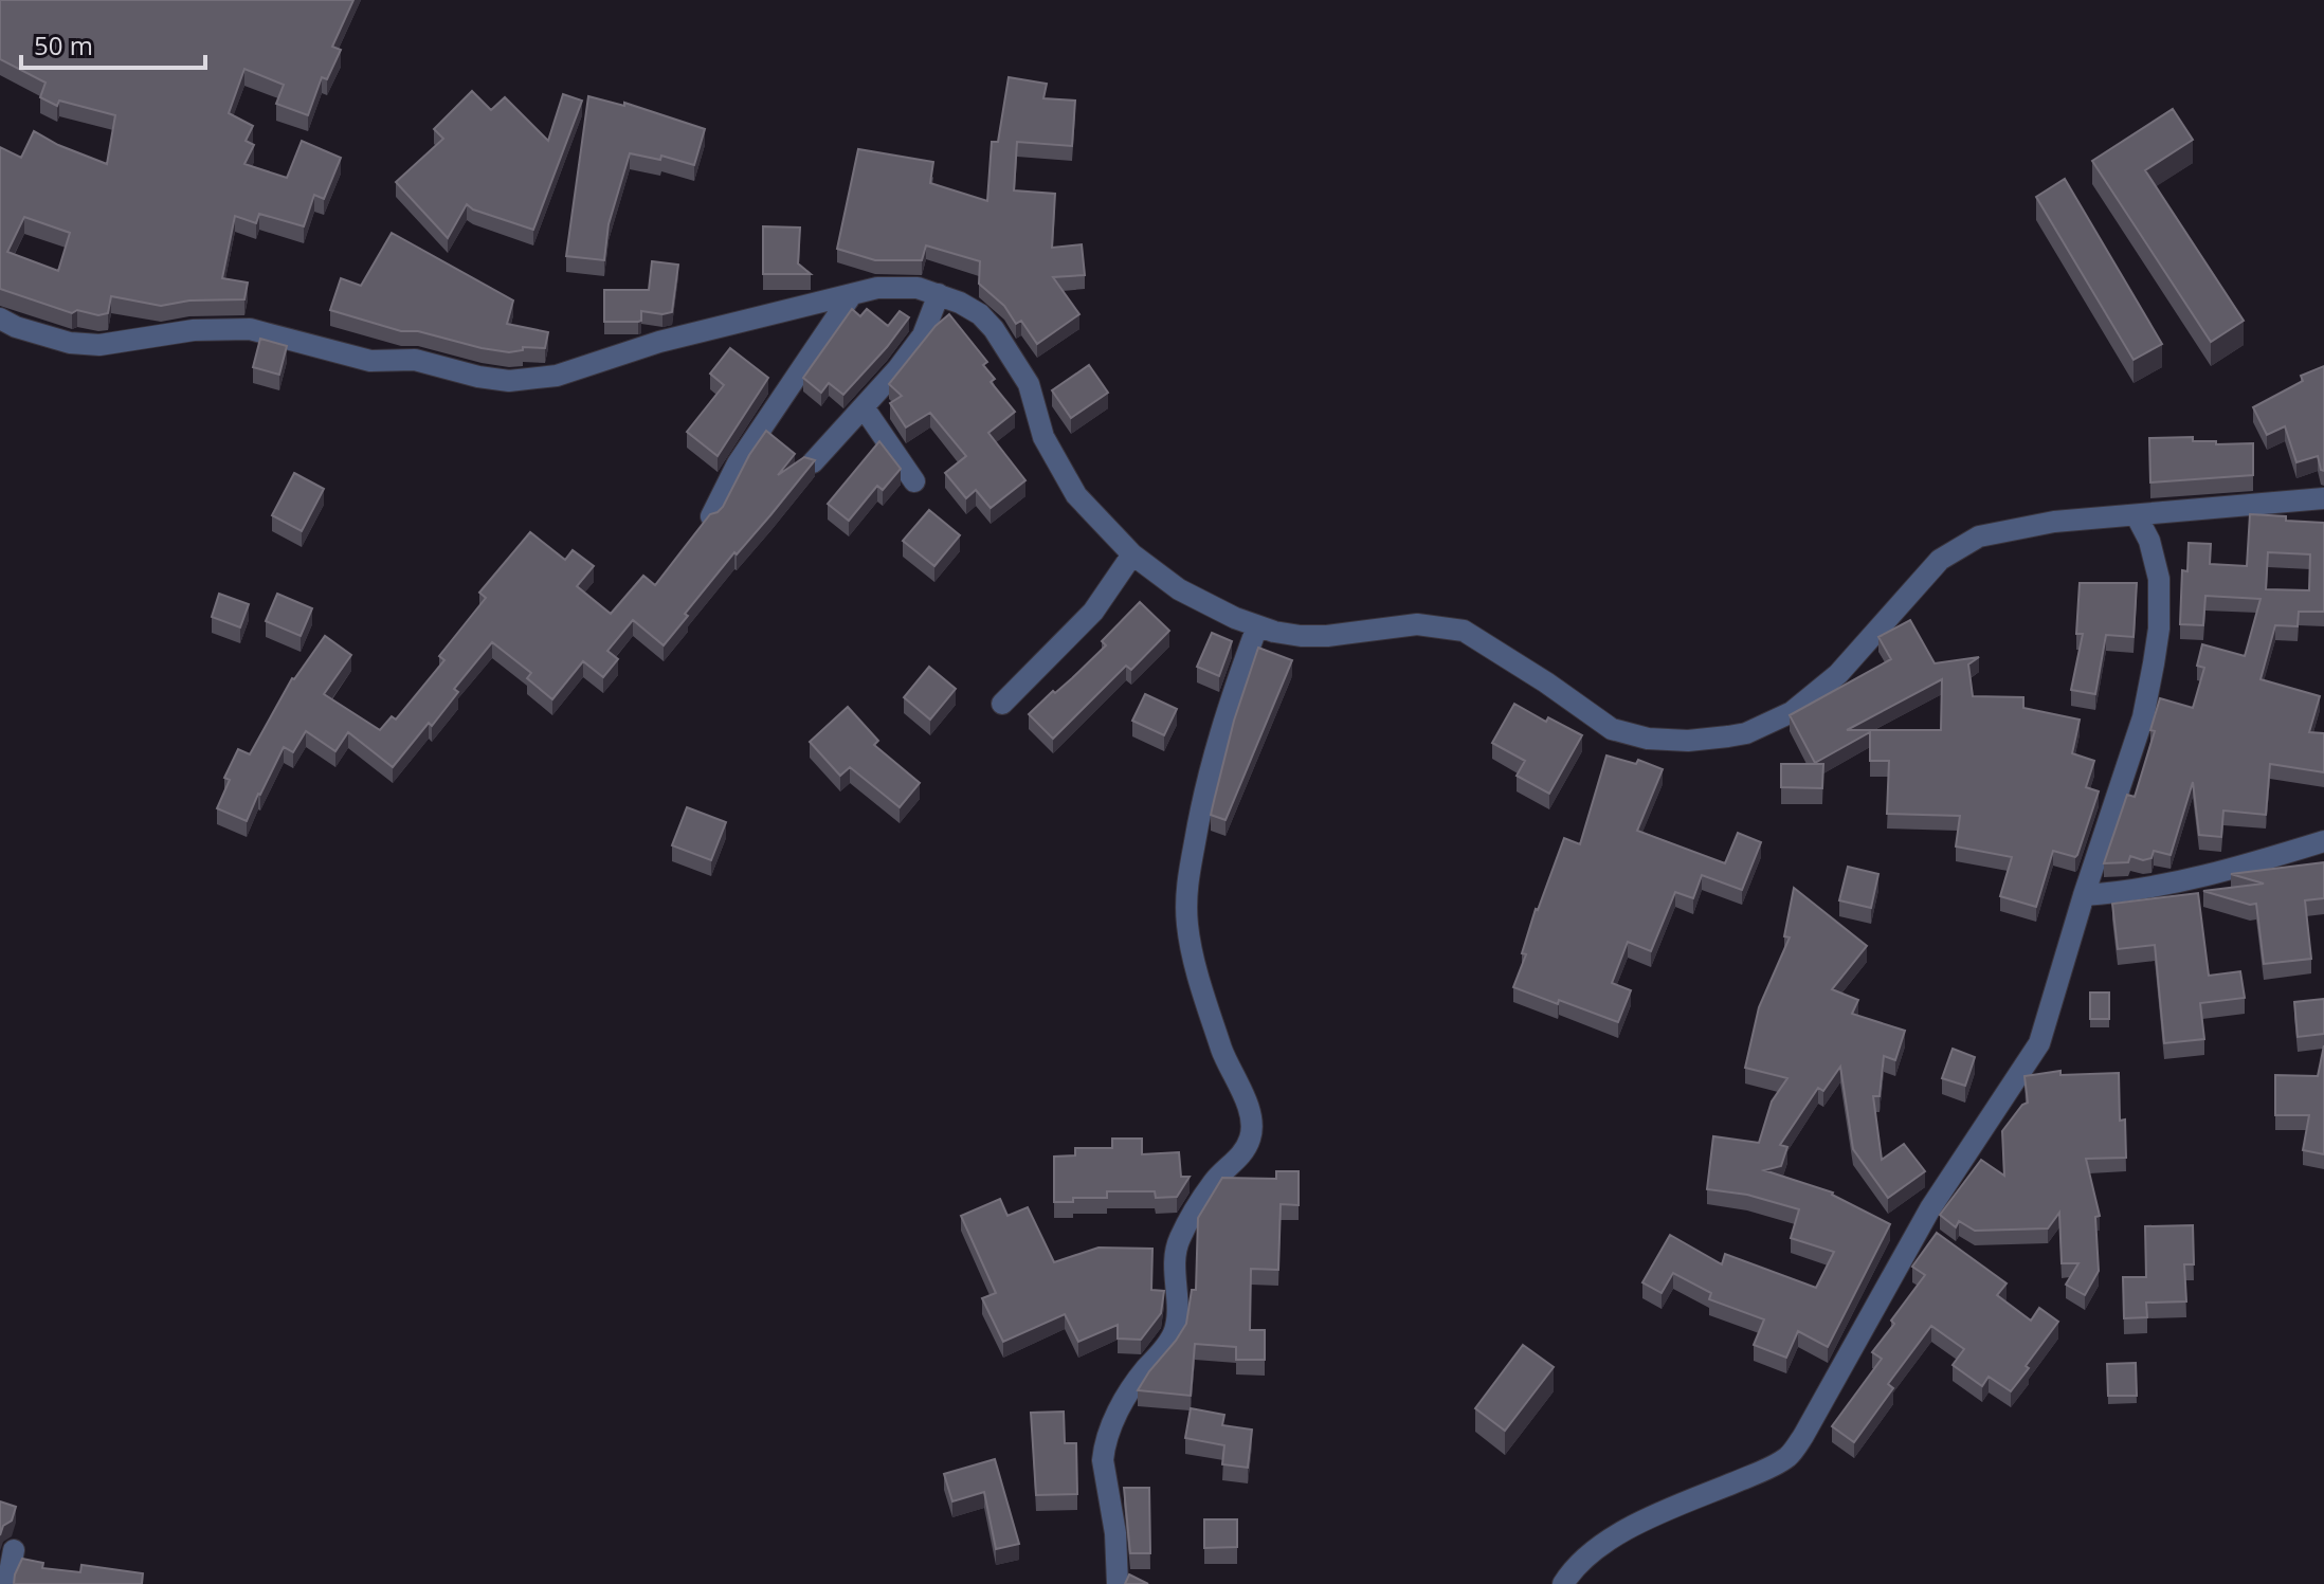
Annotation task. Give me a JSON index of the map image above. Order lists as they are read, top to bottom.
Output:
{
  "scale_bar": "50 m"
}
